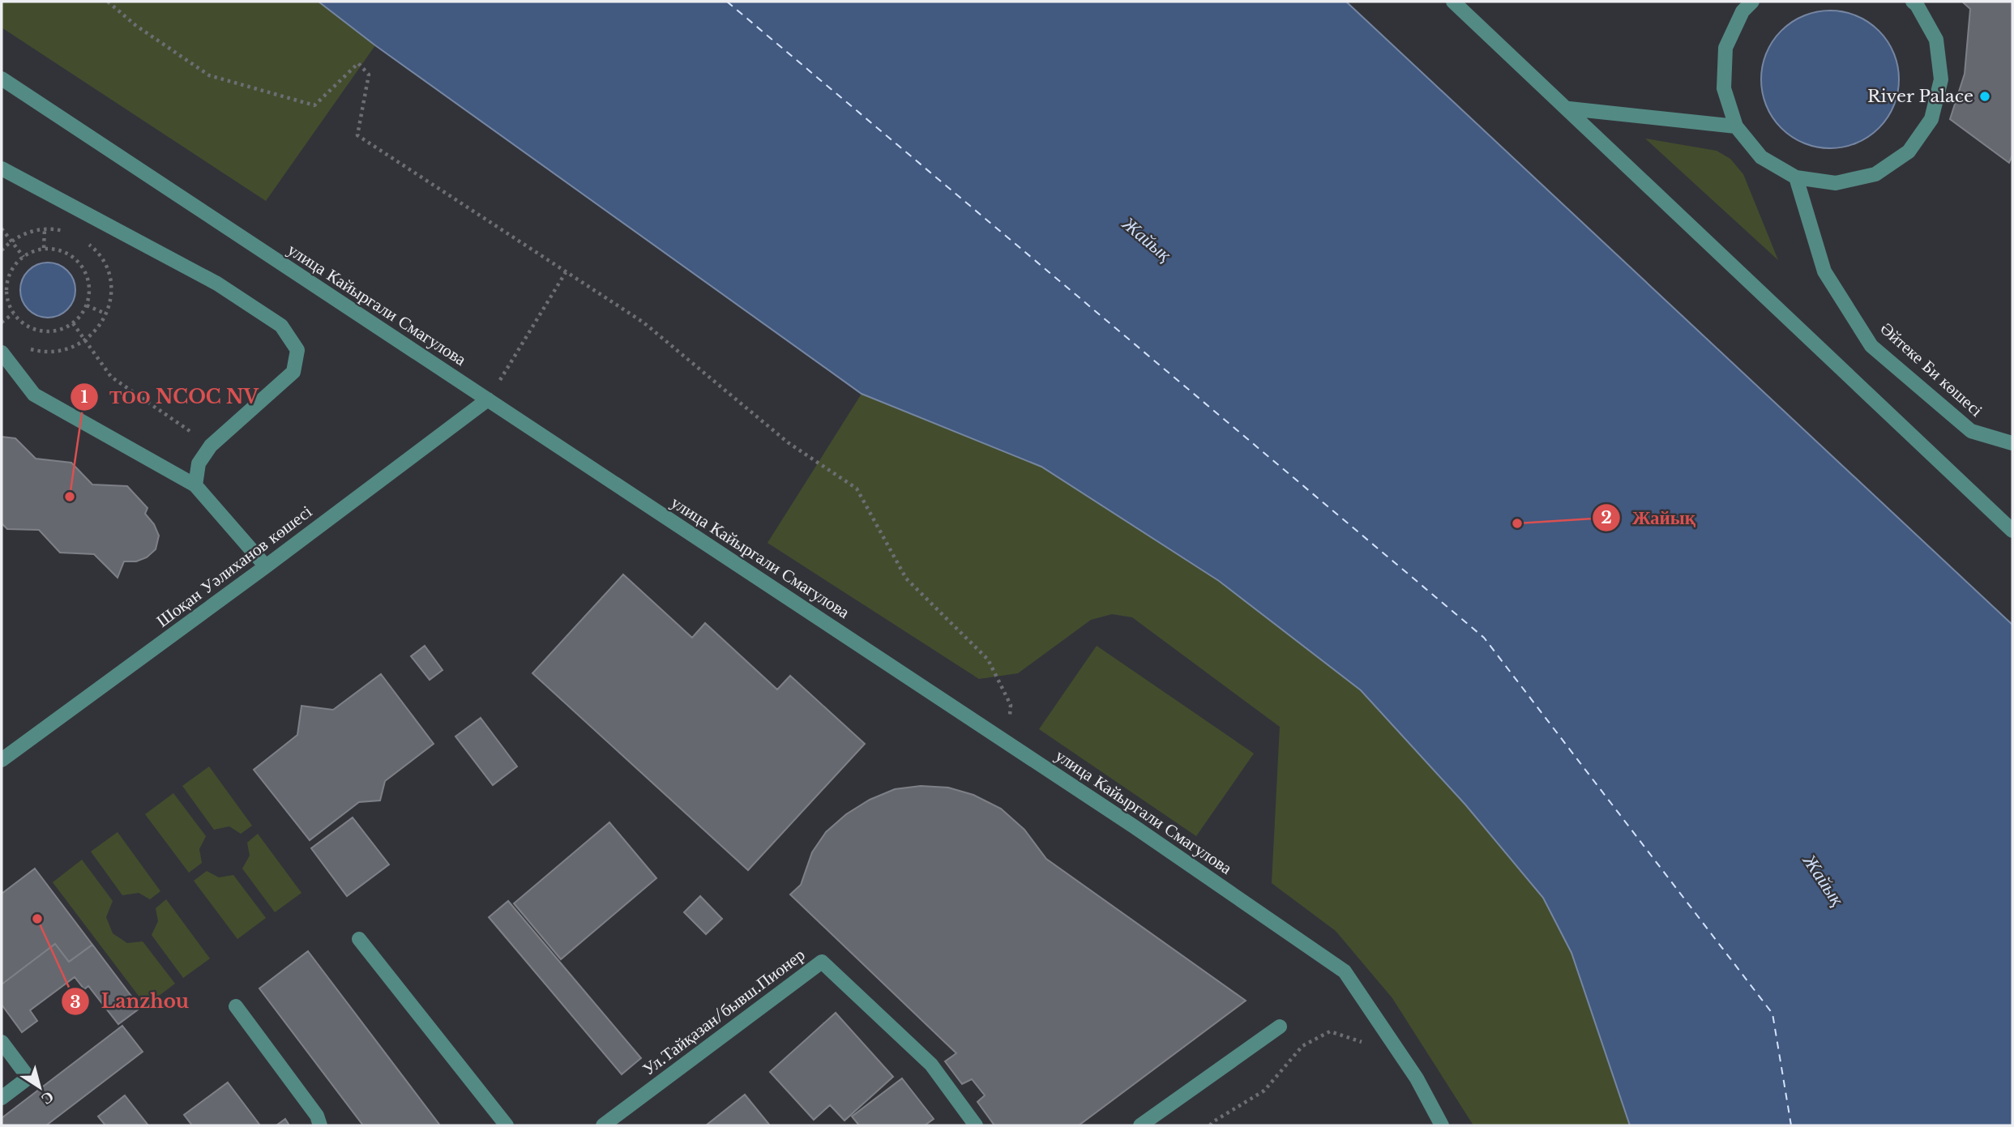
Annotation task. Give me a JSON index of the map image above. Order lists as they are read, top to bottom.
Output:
{
  "streets": {
    "street": [
      "улица Кайыргали Смагулова",
      "Әйтеке Би көшесі",
      "Шоқан Уәлиханов көшесі",
      "Ул.Тайқазан/бывш.Пионер"
    ]
  },
  "crossings": [
    ["улица Кайыргали Смагулова", "Шоқан Уәлиханов көшесі"]
  ],
  "water": ["Жайық"],
  "places": [
    "River Palace",
    "ТОО NCOC NV",
    "Жайық",
    "Lanzhou"
  ],
  "north": "bottom right"
}
